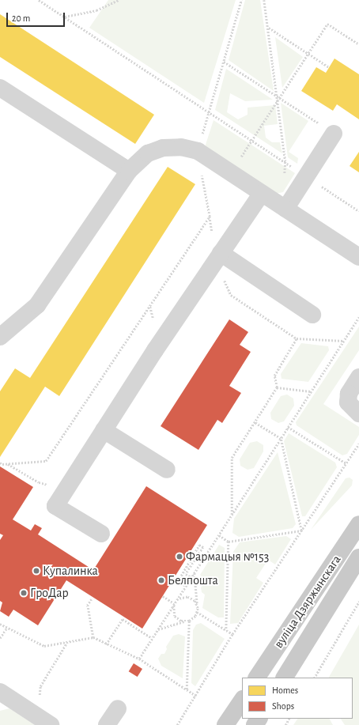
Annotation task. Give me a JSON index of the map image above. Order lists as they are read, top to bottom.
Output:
{
  "streets": {
    "main road": ["вуліца Дзяржынскага"]
  },
  "places": [
    "Фармацыя №153",
    "Купалинка",
    "Белпошта",
    "ГроДар"
  ],
  "legend": ["Homes", "Shops"],
  "scale_bar": "20 m"
}
